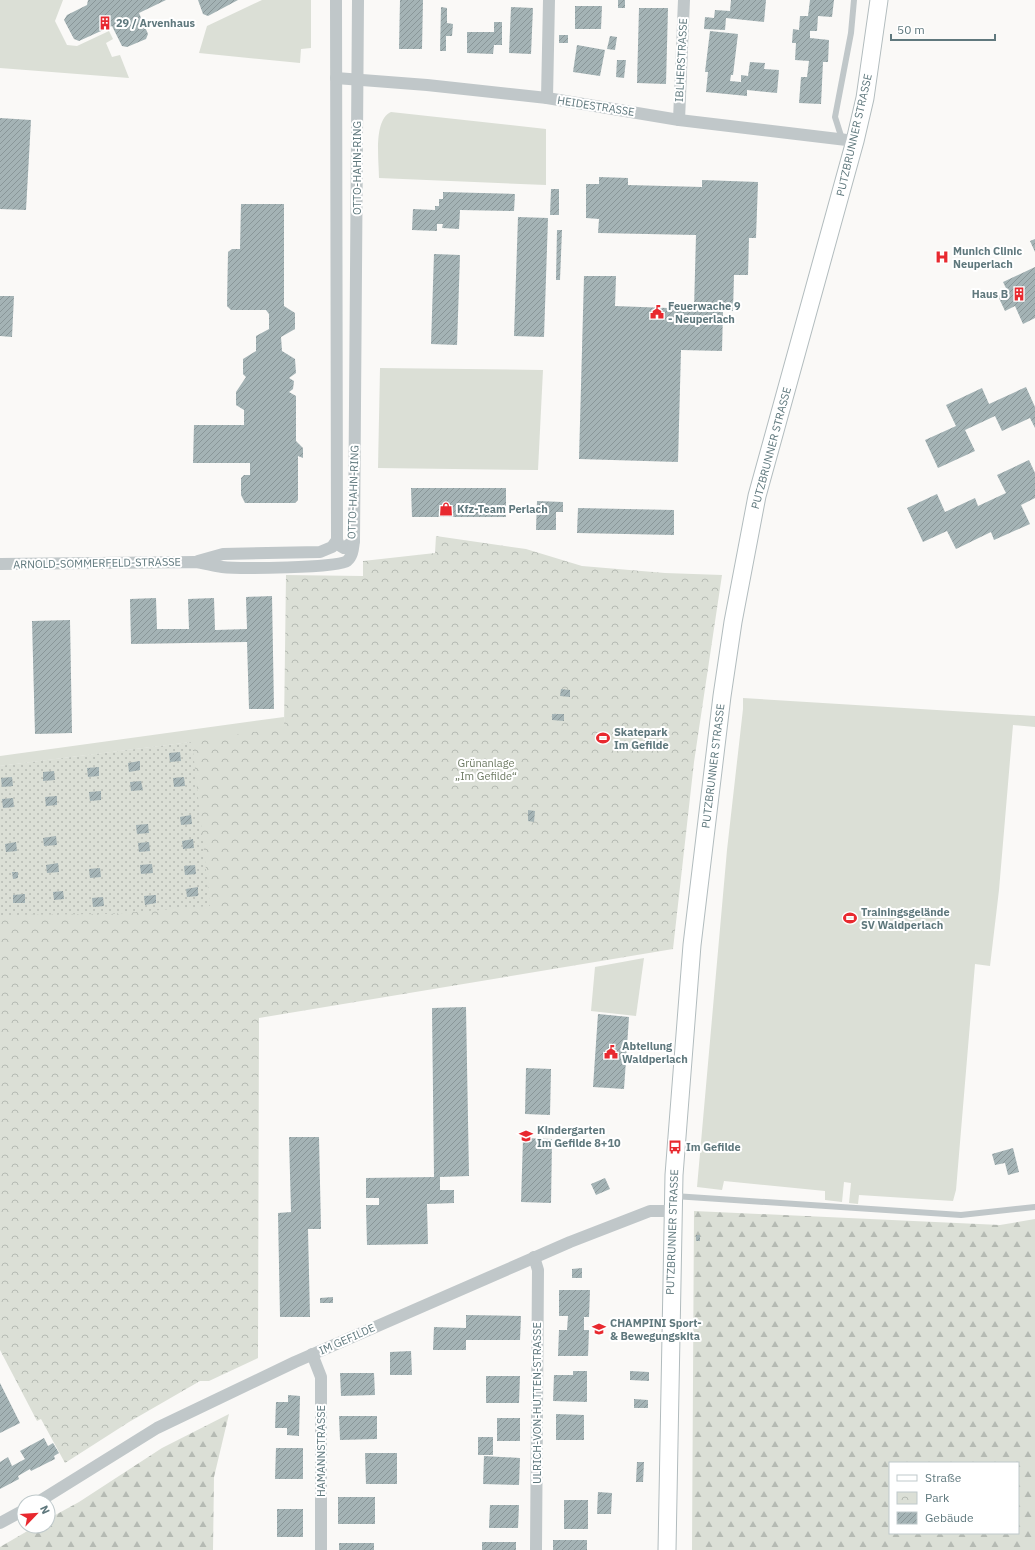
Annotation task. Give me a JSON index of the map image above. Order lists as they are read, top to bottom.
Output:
{
  "streets": {
    "main road": ["PUTZBRUNNER STRASSE"],
    "street": [
      "IBLHERSTRASSE",
      "HEIDESTRASSE",
      "OTTO-HAHN-RING",
      "ARNOLD-SOMMERFELD-STRASSE",
      "IM GEFILDE",
      "ULRICH-VON-HUTTEN-STRASSE",
      "HAMANNSTRASSE"
    ]
  },
  "crossings": [
    ["IBLHERSTRASSE", "HEIDESTRASSE"],
    ["HEIDESTRASSE", "PUTZBRUNNER STRASSE"],
    ["HEIDESTRASSE", "OTTO-HAHN-RING"],
    ["PUTZBRUNNER STRASSE", "IM GEFILDE"],
    ["OTTO-HAHN-RING", "ARNOLD-SOMMERFELD-STRASSE"],
    ["IM GEFILDE", "ULRICH-VON-HUTTEN-STRASSE"],
    ["IM GEFILDE", "HAMANNSTRASSE"]
  ],
  "parks": ["Grünanlage „Im Gefilde“"],
  "places": {
    "building": ["29 / Arvenhaus", "Haus B"],
    "hospital": ["Munich Clinic Neuperlach"],
    "public building": ["Feuerwache 9 - Neuperlach", "Abteilung Waldperlach"],
    "shop": ["Kfz-Team Perlach"],
    "sports": ["Skatepark Im Gefilde", "Trainingsgelände SV Waldperlach"],
    "school or university": ["Kindergarten Im Gefilde 8+10", "CHAMPINI Sport- & Bewegungskita"],
    "bus stop": ["Im Gefilde"]
  },
  "legend": ["Straße", "Park", "Gebäude"],
  "scale_bar": "50 m",
  "north": "top right"
}
